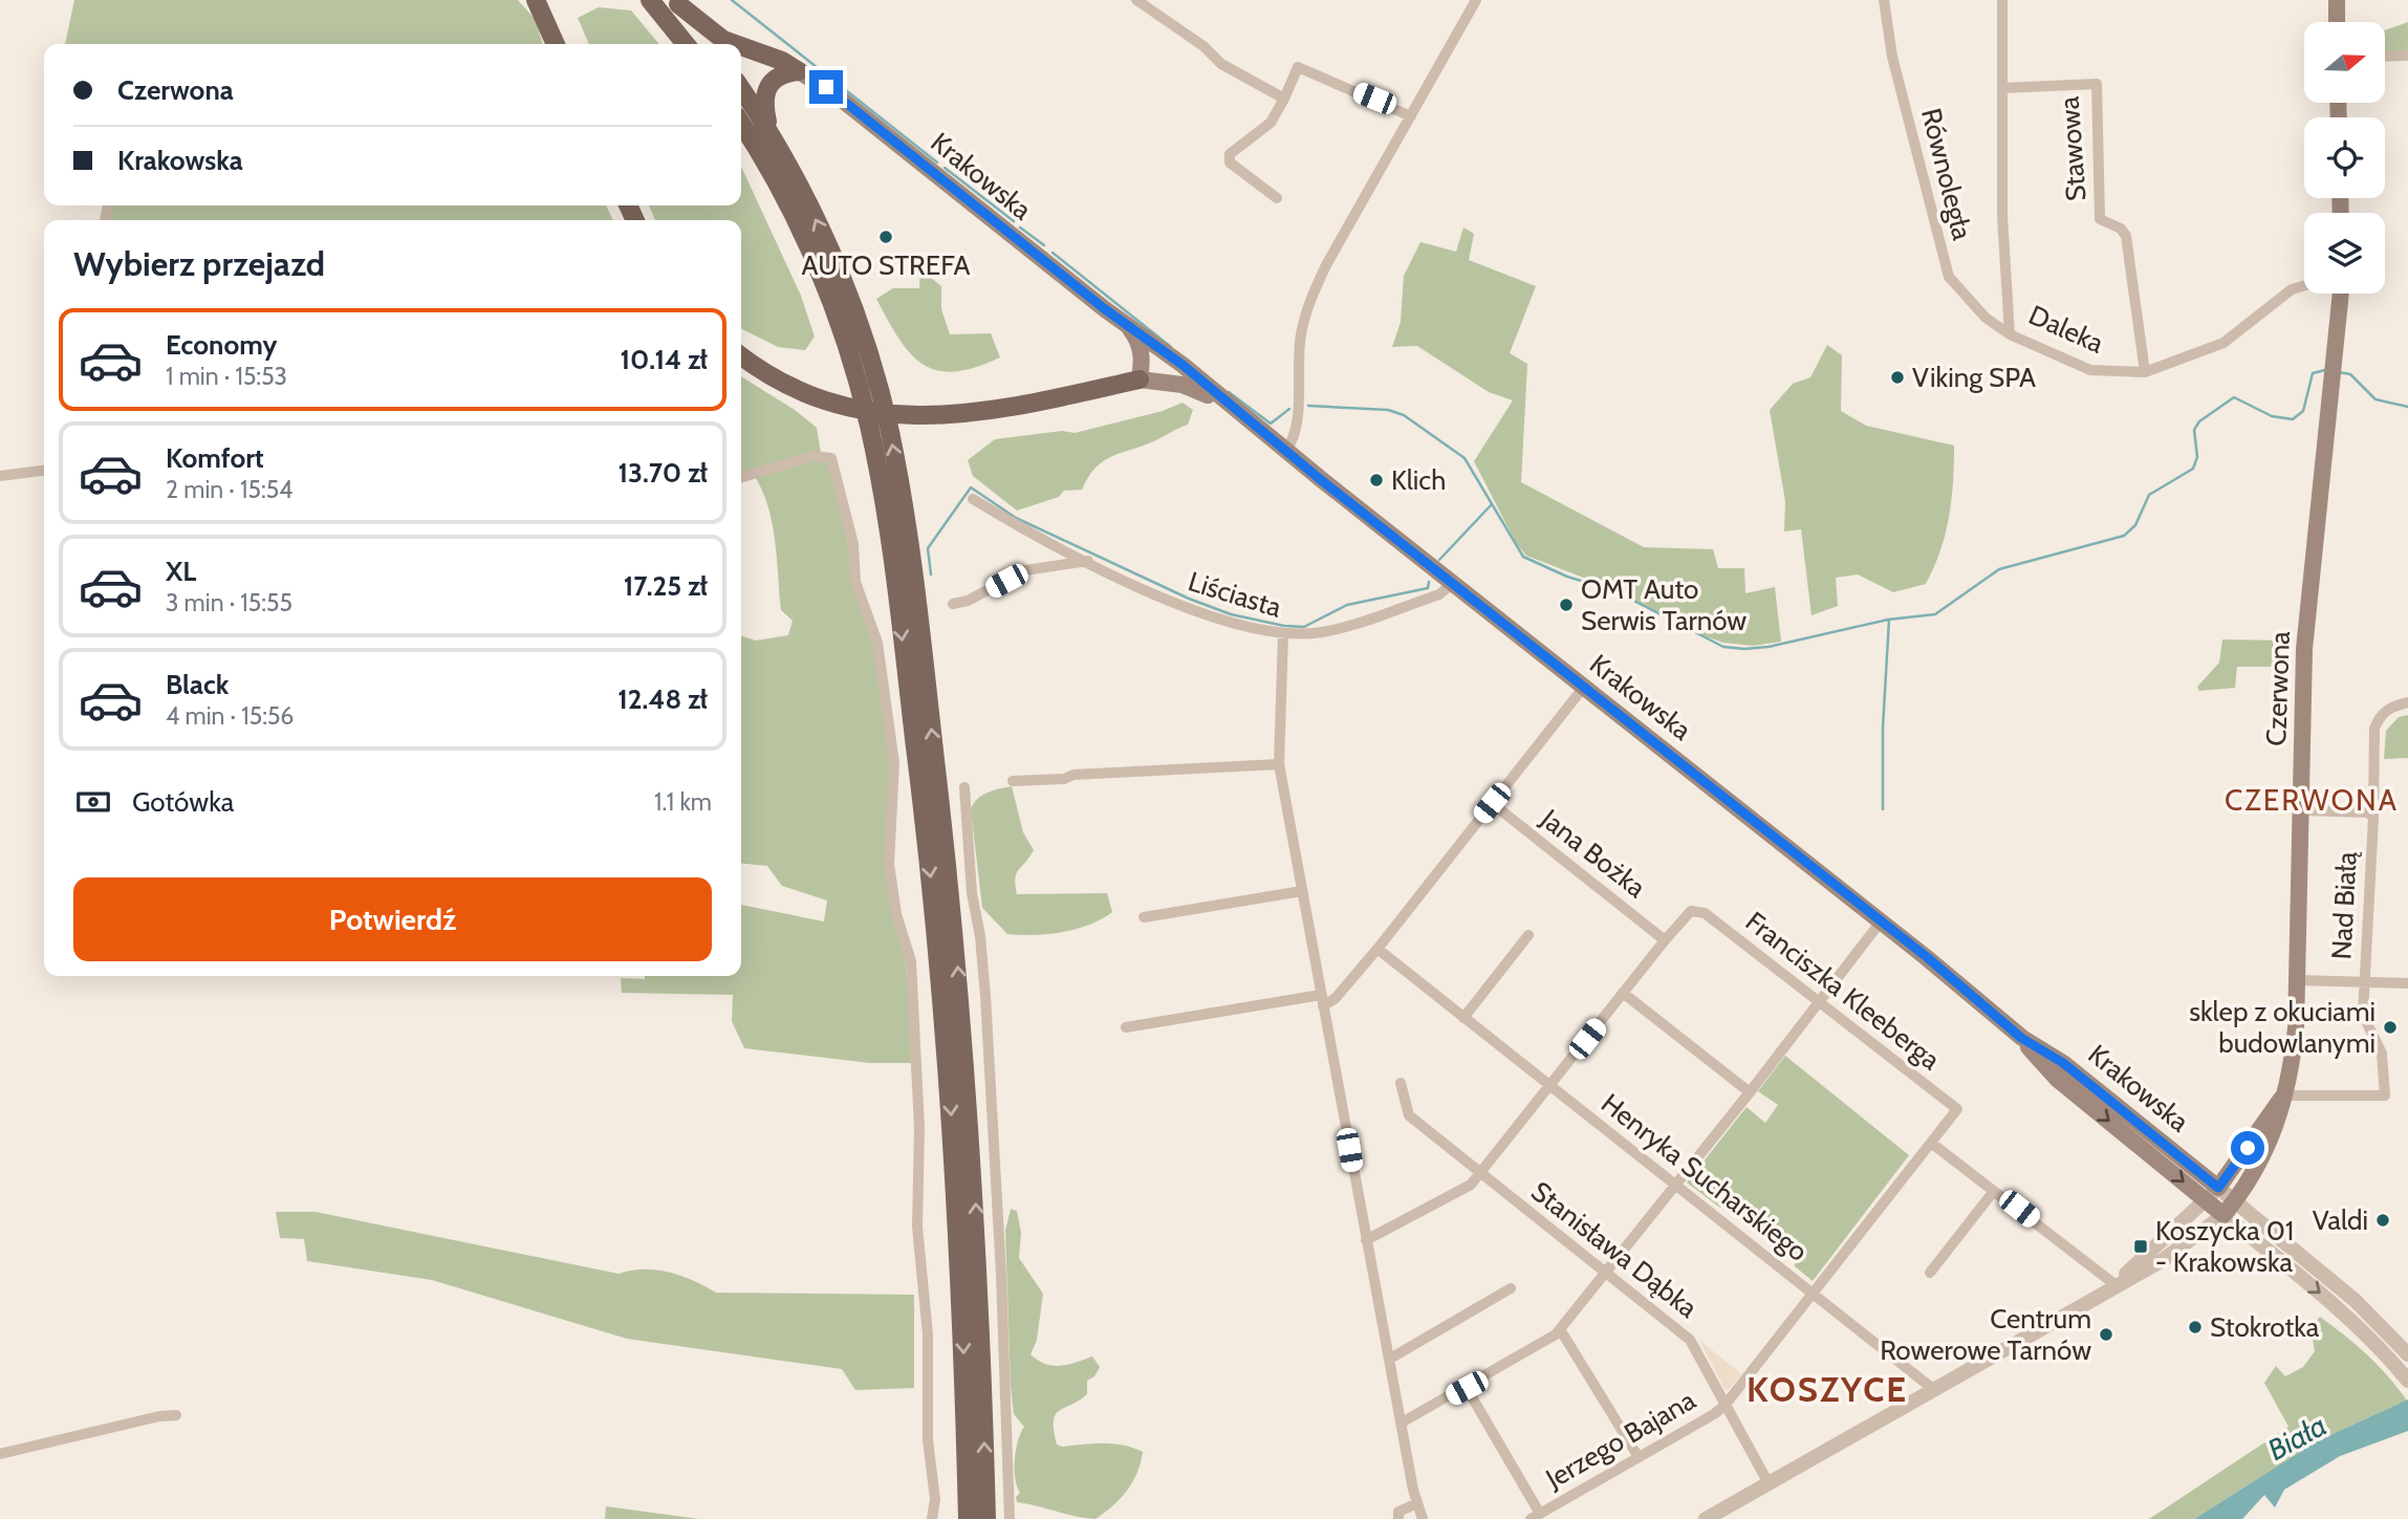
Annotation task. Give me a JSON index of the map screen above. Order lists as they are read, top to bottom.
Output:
{
  "streets": {
    "main road": ["Krakowska", "Czerwona"],
    "street": [
      "Stawowa",
      "Równoległa",
      "Daleka",
      "Liściasta",
      "Jana Bożka",
      "Nad Białą",
      "Franciszka Kleeberga",
      "Henryka Sucharskiego",
      "Stanisława Dąbka",
      "Jerzego Bajana"
    ]
  },
  "crossings": [
    ["Stawowa", "Daleka"],
    ["Równoległa", "Daleka"],
    ["Krakowska", "Liściasta"],
    ["Krakowska", "Czerwona"],
    ["Czerwona", "Nad Białą"],
    ["Jana Bożka", "Franciszka Kleeberga"],
    ["Franciszka Kleeberga", "Henryka Sucharskiego"],
    ["Franciszka Kleeberga", "Stanisława Dąbka"],
    ["Franciszka Kleeberga", "Jerzego Bajana"],
    ["Henryka Sucharskiego", "Jerzego Bajana"],
    ["Stanisława Dąbka", "Jerzego Bajana"]
  ],
  "districts": ["CZERWONA", "KOSZYCE"],
  "water": ["Biała"],
  "places": {
    "other": [
      "AUTO STREFA",
      "Viking SPA",
      "Klich",
      "OMT Auto Serwis Tarnów",
      "sklep z okuciami budowlanymi",
      "Valdi",
      "Stokrotka",
      "Centrum Rowerowe Tarnów"
    ],
    "transit": ["Koszycka 01 - Krakowska"]
  },
  "north": "right",
  "page": {
    "banner": ["Czerwona", "Krakowska"],
    "heading": "Wybierz przejazd",
    "list": [
      {
        "name": "Economy",
        "note": "1 min · 15:53",
        "value": "10.14 zł"
      },
      {
        "name": "Komfort",
        "note": "2 min · 15:54",
        "value": "13.70 zł"
      },
      {
        "name": "XL",
        "note": "3 min · 15:55",
        "value": "17.25 zł"
      },
      {
        "name": "Black",
        "note": "4 min · 15:56",
        "value": "12.48 zł"
      }
    ],
    "pay": ["Gotówka", "1.1 km"],
    "buttons": "Potwierdź"
  }
}
